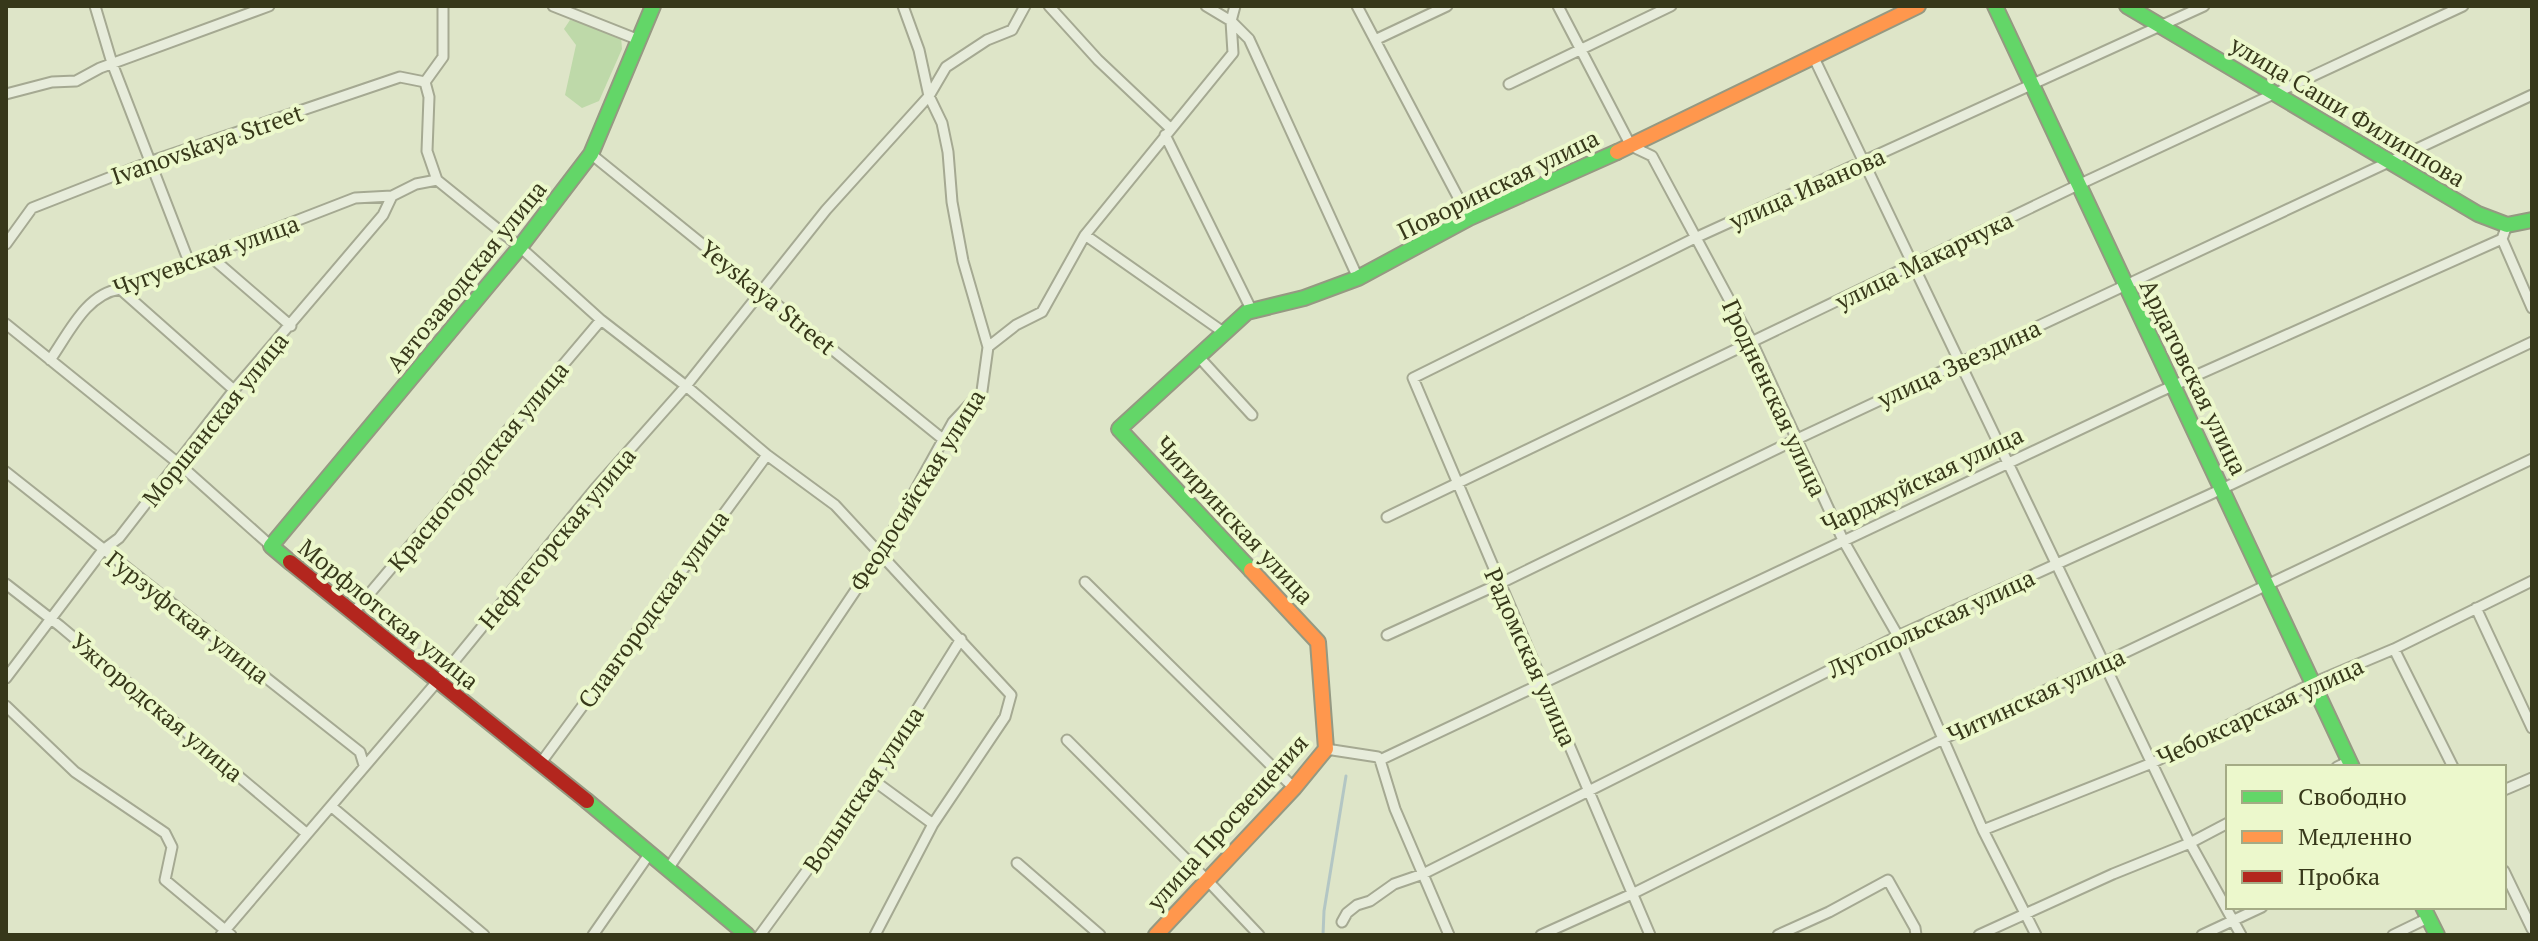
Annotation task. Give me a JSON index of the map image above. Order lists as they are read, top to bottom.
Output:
{
  "streets": {
    "main road": [
      "улица Саши Филиппова",
      "Поворинская улица",
      "Автозаводская улица",
      "Ардатовская улица",
      "Чарджуйская улица",
      "Чигиринская улица",
      "Морфлотская улица",
      "улица Просвещения"
    ],
    "street": [
      "Ivanovskaya Street",
      "улица Иванова",
      "Чугуевская улица",
      "улица Макарчука",
      "Yeyskaya Street",
      "улица Звездина",
      "Гродненская улица",
      "Моршанская улица",
      "Красногородская улица",
      "Феодосийская улица",
      "Нефтегорская улица",
      "Славгородская улица",
      "Гурзуфская улица",
      "Лугопольская улица",
      "Радомская улица",
      "Читинская улица",
      "Ужгородская улица",
      "Чебоксарская улица",
      "Волынская улица"
    ]
  },
  "crossings": [
    ["улица Саши Филиппова", "улица Иванова"],
    ["улица Саши Филиппова", "улица Макарчука"],
    ["улица Саши Филиппова", "улица Звездина"],
    ["улица Саши Филиппова", "Чарджуйская улица"],
    ["Поворинская улица", "Гродненская улица"],
    ["Поворинская улица", "Чигиринская улица"],
    ["улица Иванова", "Ардатовская улица"],
    ["улица Иванова", "Гродненская улица"],
    ["улица Иванова", "Радомская улица"],
    ["Чугуевская улица", "Моршанская улица"],
    ["Чугуевская улица", "Морфлотская улица"],
    ["улица Макарчука", "Ардатовская улица"],
    ["улица Макарчука", "Гродненская улица"],
    ["улица Макарчука", "Радомская улица"],
    ["Автозаводская улица", "Yeyskaya Street"],
    ["Автозаводская улица", "Морфлотская улица"],
    ["Yeyskaya Street", "Феодосийская улица"],
    ["Yeyskaya Street", "Нефтегорская улица"],
    ["улица Звездина", "Ардатовская улица"],
    ["улица Звездина", "Гродненская улица"],
    ["улица Звездина", "Радомская улица"],
    ["Ардатовская улица", "Чарджуйская улица"],
    ["Ардатовская улица", "Лугопольская улица"],
    ["Ардатовская улица", "Читинская улица"],
    ["Ардатовская улица", "Чебоксарская улица"],
    ["Гродненская улица", "Чарджуйская улица"],
    ["Гродненская улица", "Лугопольская улица"],
    ["Гродненская улица", "Читинская улица"],
    ["Гродненская улица", "Чебоксарская улица"],
    ["Моршанская улица", "Морфлотская улица"],
    ["Моршанская улица", "Гурзуфская улица"],
    ["Моршанская улица", "Ужгородская улица"],
    ["Красногородская улица", "Морфлотская улица"],
    ["Чарджуйская улица", "Радомская улица"],
    ["Феодосийская улица", "Морфлотская улица"],
    ["Чигиринская улица", "улица Просвещения"],
    ["Нефтегорская улица", "Морфлотская улица"],
    ["Нефтегорская улица", "Гурзуфская улица"],
    ["Нефтегорская улица", "Ужгородская улица"],
    ["Славгородская улица", "Морфлотская улица"],
    ["Лугопольская улица", "Радомская улица"],
    ["Радомская улица", "Читинская улица"]
  ],
  "legend": ["Свободно", "Медленно", "Пробка"]
}
